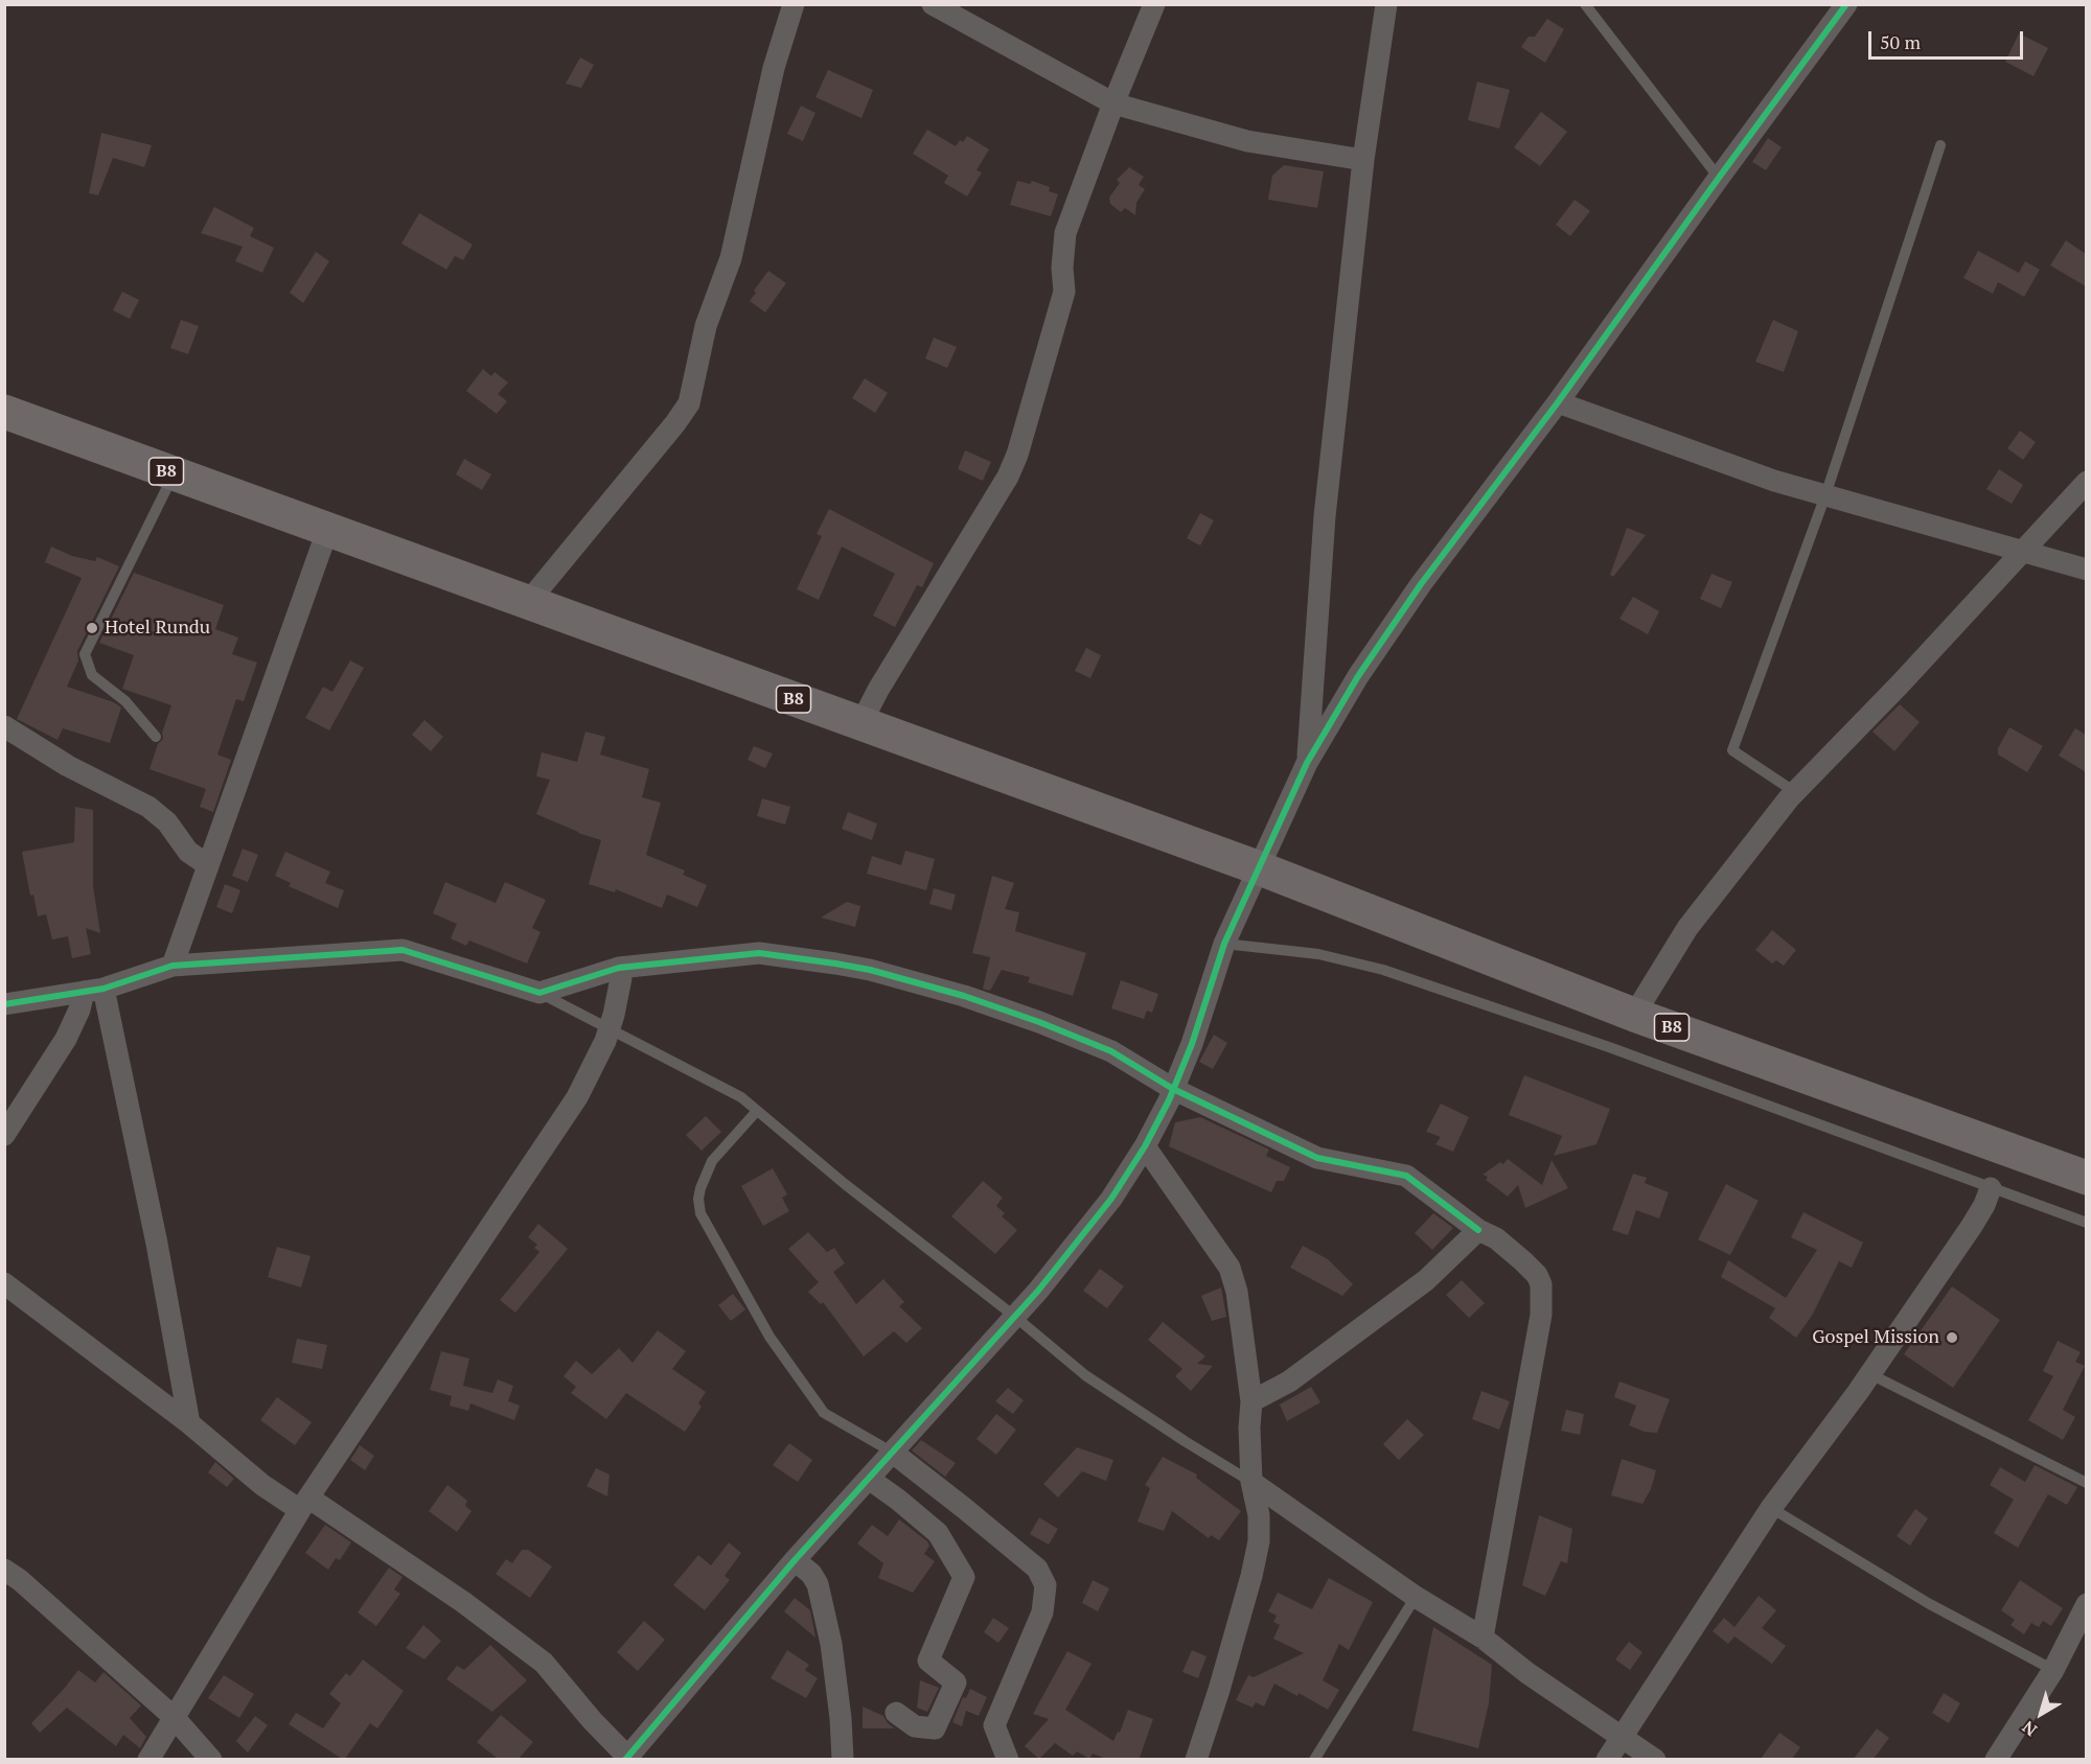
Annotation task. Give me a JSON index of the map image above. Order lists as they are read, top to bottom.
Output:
{
  "streets": {
    "highway": ["B8"]
  },
  "places": ["Hotel Rundu", "Gospel Mission"],
  "scale_bar": "50 m",
  "north": "bottom left"
}
